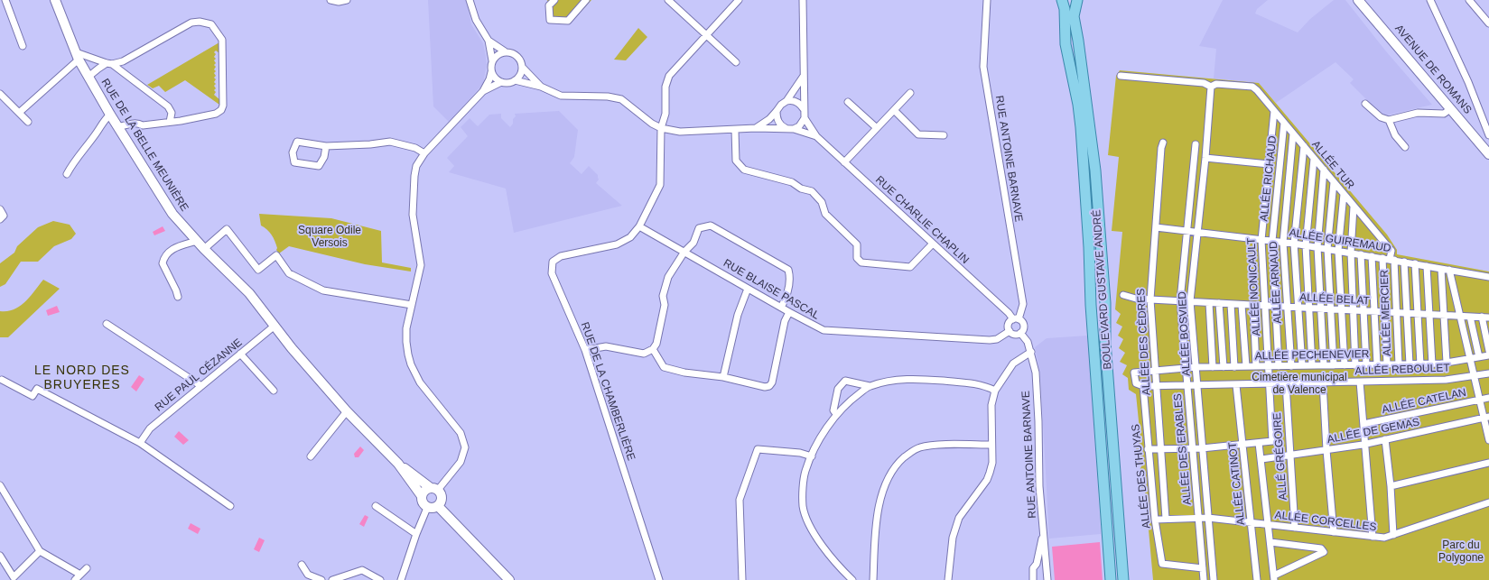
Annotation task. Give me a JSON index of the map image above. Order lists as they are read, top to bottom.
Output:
{
  "streets": {
    "main road": ["BOULEVARD GUSTAVE ANDRÉ"],
    "street": [
      "AVENUE DE ROMANS",
      "RUE DE LA BELLE MEUNIÈRE",
      "RUE ANTOINE BARNAVE",
      "ALLÉE TUR",
      "ALLÉE RICHAUD",
      "RUE CHARLIE CHAPLIN",
      "ALLÉE GUIREMAUD",
      "ALLÉE ARNAUD",
      "ALLÉE NONICAULT",
      "RUE BLAISE PASCAL",
      "ALLÉE BELAT",
      "ALLÉE MERCIER",
      "ALLÉE BOSVIED",
      "ALLÉE DES CÈDRES",
      "ALLÉE PECHENEVIER",
      "ALLÉE REBOULET",
      "RUE PAUL CÉZANNE",
      "RUE DE LA CHAMBERLIÈRE",
      "ALLÉE CATELAN",
      "ALLÉE DE GEMAS",
      "ALLÉE DES ERABLES",
      "ALLÉ GRÉGOIRE",
      "ALLÉE DES THUYAS",
      "ALLÉE CATINOT",
      "ALLÉE CORCELLES"
    ]
  },
  "crossings": [
    ["RUE DE LA BELLE MEUNIÈRE", "RUE PAUL CÉZANNE"],
    ["RUE ANTOINE BARNAVE", "RUE CHARLIE CHAPLIN"],
    ["RUE ANTOINE BARNAVE", "RUE BLAISE PASCAL"],
    ["ALLÉE TUR", "ALLÉE RICHAUD"],
    ["ALLÉE TUR", "ALLÉE GUIREMAUD"],
    ["ALLÉE TUR", "ALLÉE ARNAUD"],
    ["ALLÉE TUR", "ALLÉE NONICAULT"],
    ["ALLÉE TUR", "ALLÉE MERCIER"],
    ["ALLÉE TUR", "ALLÉE BOSVIED"],
    ["ALLÉE RICHAUD", "ALLÉE GUIREMAUD"],
    ["ALLÉE RICHAUD", "ALLÉE BELAT"],
    ["ALLÉE RICHAUD", "ALLÉE PECHENEVIER"],
    ["RUE CHARLIE CHAPLIN", "RUE BLAISE PASCAL"],
    ["ALLÉE GUIREMAUD", "ALLÉE ARNAUD"],
    ["ALLÉE GUIREMAUD", "ALLÉE NONICAULT"],
    ["ALLÉE GUIREMAUD", "ALLÉE MERCIER"],
    ["ALLÉE GUIREMAUD", "ALLÉE BOSVIED"],
    ["ALLÉE GUIREMAUD", "ALLÉE DES CÈDRES"],
    ["ALLÉE GUIREMAUD", "ALLÉE DES ERABLES"],
    ["ALLÉE ARNAUD", "ALLÉE BELAT"],
    ["ALLÉE ARNAUD", "ALLÉE PECHENEVIER"],
    ["ALLÉE NONICAULT", "ALLÉE BELAT"],
    ["ALLÉE NONICAULT", "ALLÉE PECHENEVIER"],
    ["ALLÉE NONICAULT", "ALLÉE REBOULET"],
    ["RUE BLAISE PASCAL", "RUE DE LA CHAMBERLIÈRE"],
    ["ALLÉE BELAT", "ALLÉE MERCIER"],
    ["ALLÉE BELAT", "ALLÉE BOSVIED"],
    ["ALLÉE BELAT", "ALLÉE DES CÈDRES"],
    ["ALLÉE BELAT", "ALLÉE DES ERABLES"],
    ["ALLÉE MERCIER", "ALLÉE PECHENEVIER"],
    ["ALLÉE BOSVIED", "ALLÉE PECHENEVIER"],
    ["ALLÉE BOSVIED", "ALLÉE REBOULET"],
    ["ALLÉE BOSVIED", "ALLÉE CORCELLES"],
    ["ALLÉE DES CÈDRES", "ALLÉE PECHENEVIER"],
    ["ALLÉE DES CÈDRES", "ALLÉE REBOULET"],
    ["ALLÉE DES CÈDRES", "ALLÉE CORCELLES"],
    ["ALLÉE PECHENEVIER", "ALLÉE REBOULET"],
    ["ALLÉE PECHENEVIER", "ALLÉE DES ERABLES"],
    ["ALLÉE PECHENEVIER", "ALLÉE DES THUYAS"],
    ["ALLÉE REBOULET", "ALLÉE DES ERABLES"],
    ["ALLÉE REBOULET", "ALLÉ GRÉGOIRE"],
    ["ALLÉE REBOULET", "ALLÉE DES THUYAS"],
    ["ALLÉE REBOULET", "ALLÉE CATINOT"],
    ["ALLÉE DE GEMAS", "ALLÉ GRÉGOIRE"],
    ["ALLÉE DES ERABLES", "ALLÉE DES THUYAS"],
    ["ALLÉE DES ERABLES", "ALLÉE CORCELLES"],
    ["ALLÉ GRÉGOIRE", "ALLÉE CORCELLES"],
    ["ALLÉE DES THUYAS", "ALLÉE CORCELLES"],
    ["ALLÉE CATINOT", "ALLÉE CORCELLES"]
  ],
  "districts": ["LE NORD DES BRUYERES"],
  "parks": ["Square Odile Versois", "Cimetière municipal de Valence", "Parc du Polygone"]
}
